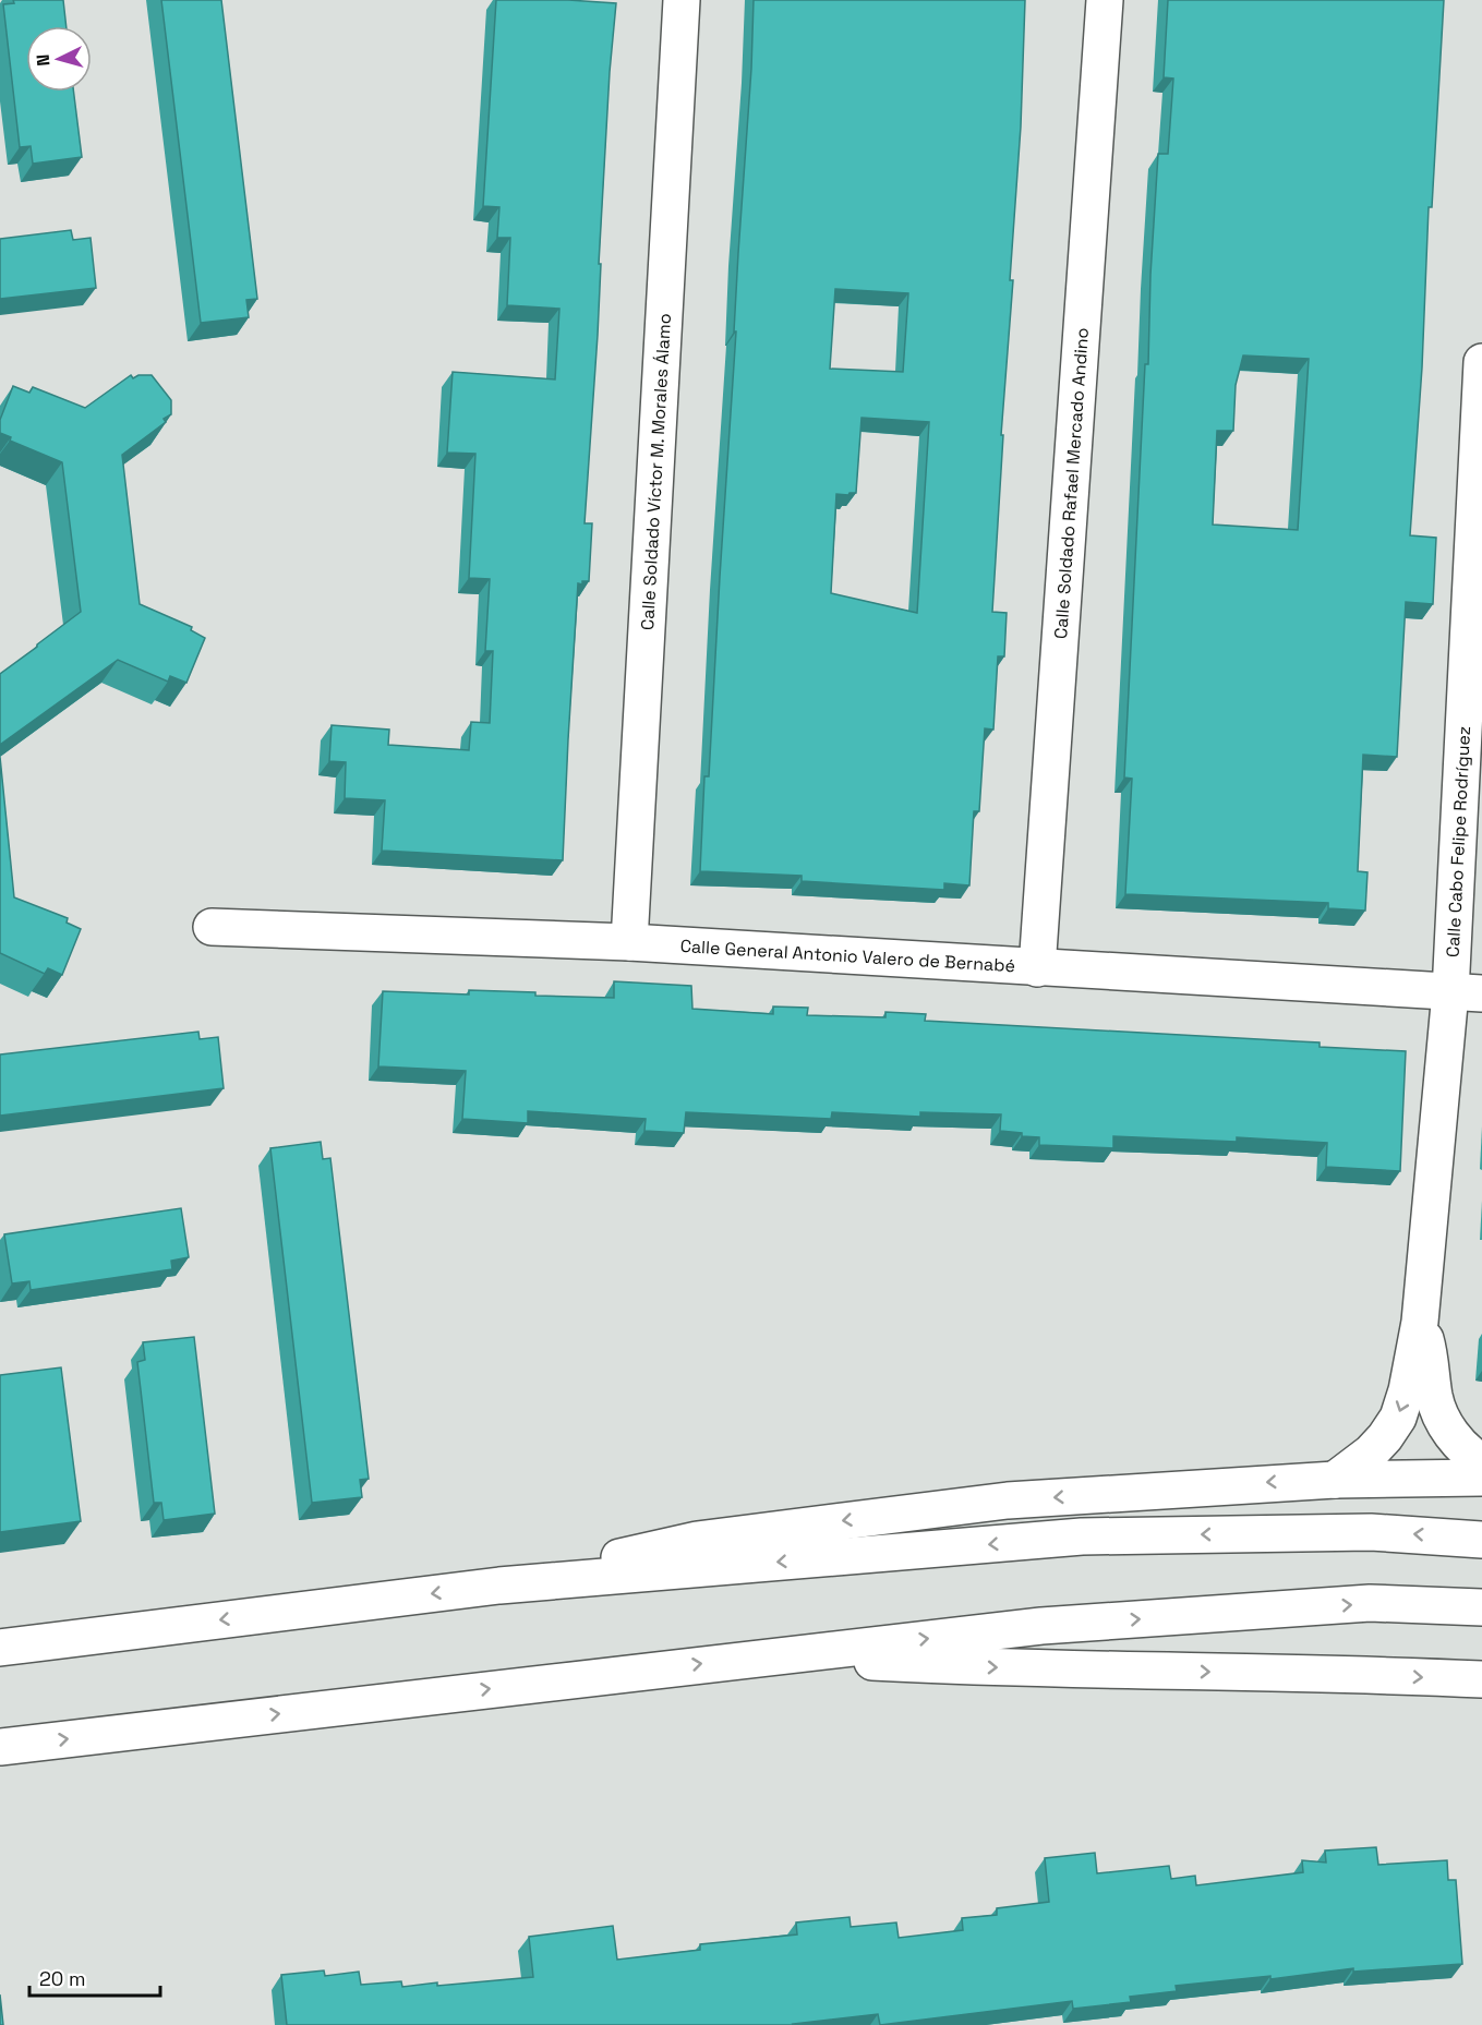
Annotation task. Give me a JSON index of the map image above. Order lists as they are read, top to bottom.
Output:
{
  "streets": {
    "main road": [
      "Calle Soldado Víctor M. Morales Álamo",
      "Calle Soldado Rafael Mercado Andino",
      "Calle Cabo Felipe Rodríguez",
      "Calle General Antonio Valero de Bernabé"
    ]
  },
  "crossings": [
    ["Calle Soldado Víctor M. Morales Álamo", "Calle General Antonio Valero de Bernabé"],
    ["Calle Soldado Rafael Mercado Andino", "Calle General Antonio Valero de Bernabé"],
    ["Calle Cabo Felipe Rodríguez", "Calle General Antonio Valero de Bernabé"]
  ],
  "scale_bar": "20 m",
  "north": "left"
}
